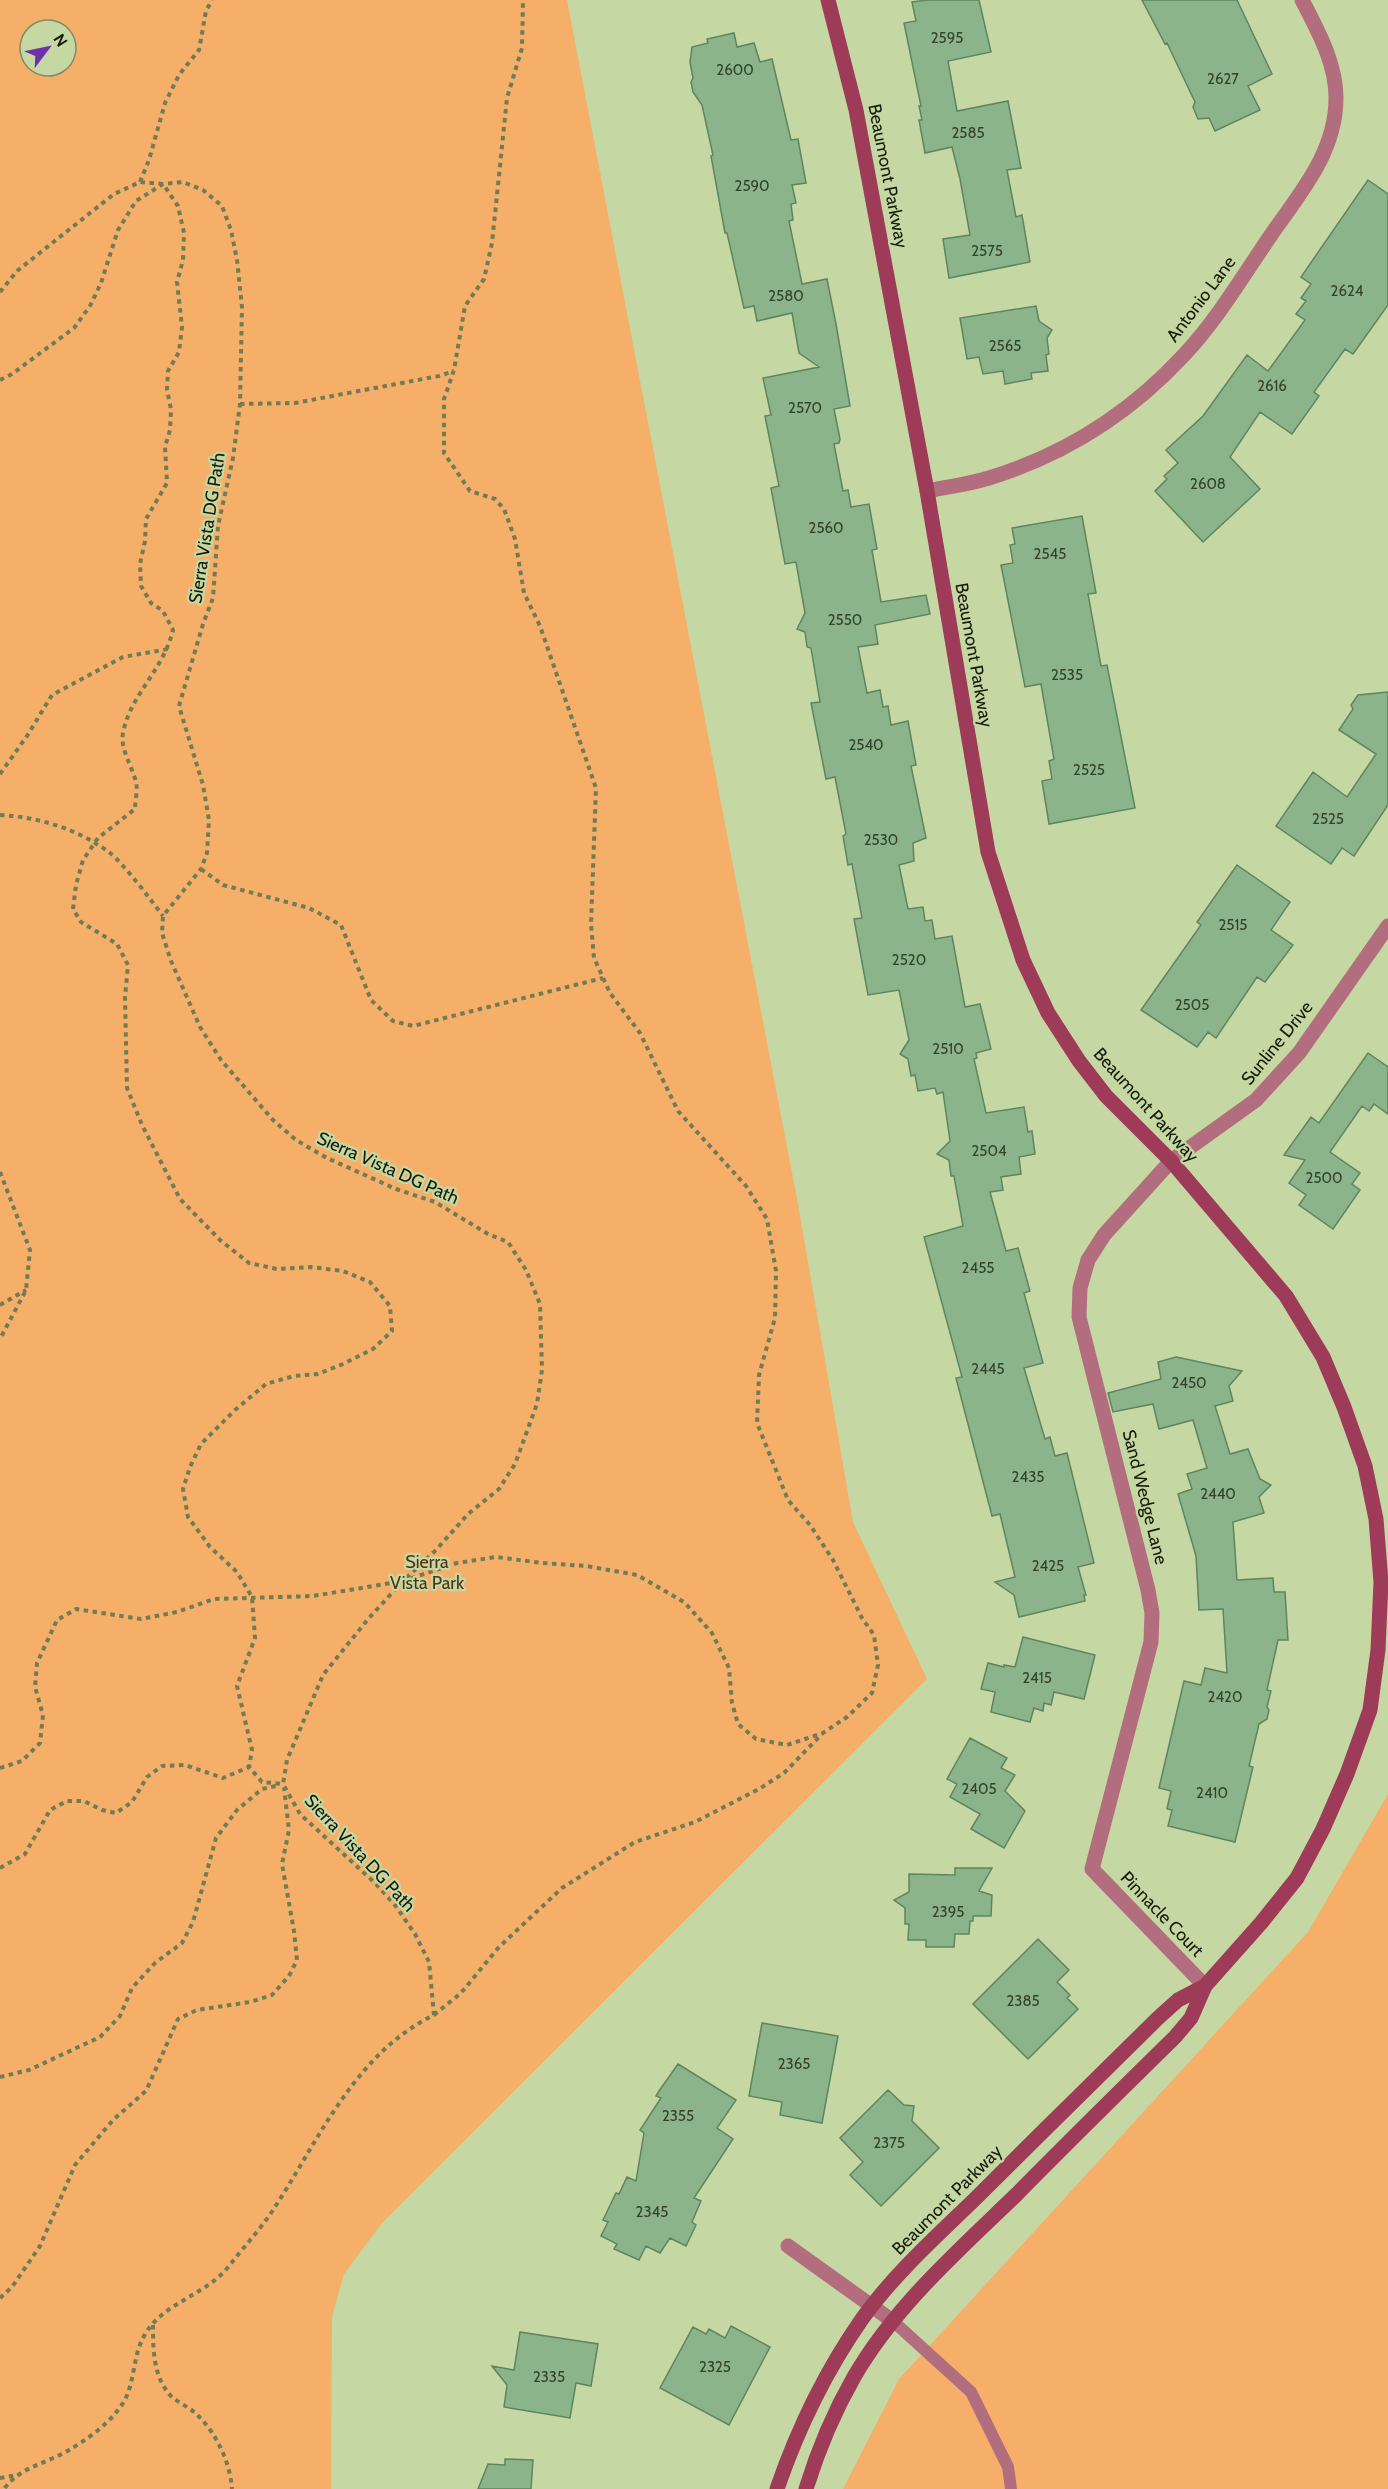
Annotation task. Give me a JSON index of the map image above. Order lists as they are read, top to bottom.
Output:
{
  "streets": {
    "street": [
      "Beaumont Parkway",
      "Antonio Lane",
      "Sunline Drive",
      "Sand Wedge Lane",
      "Pinnacle Court"
    ],
    "path": ["Sierra Vista DG Path"]
  },
  "crossings": [
    ["Beaumont Parkway", "Antonio Lane"],
    ["Beaumont Parkway", "Sunline Drive"],
    ["Beaumont Parkway", "Sand Wedge Lane"],
    ["Beaumont Parkway", "Pinnacle Court"],
    ["Sunline Drive", "Sand Wedge Lane"],
    ["Sand Wedge Lane", "Pinnacle Court"]
  ],
  "parks": ["Sierra Vista Park"],
  "house_numbers": [
    "2595",
    "2600",
    "2627",
    "2585",
    "2590",
    "2575",
    "2624",
    "2580",
    "2565",
    "2616",
    "2570",
    "2608",
    "2560",
    "2545",
    "2550",
    "2535",
    "2540",
    "2525",
    "2525",
    "2530",
    "2515",
    "2520",
    "2505",
    "2510",
    "2504",
    "2500",
    "2455",
    "2445",
    "2450",
    "2435",
    "2440",
    "2425",
    "2415",
    "2420",
    "2405",
    "2410",
    "2395",
    "2385",
    "2365",
    "2355",
    "2375",
    "2345",
    "2325",
    "2335"
  ],
  "north": "top right"
}
